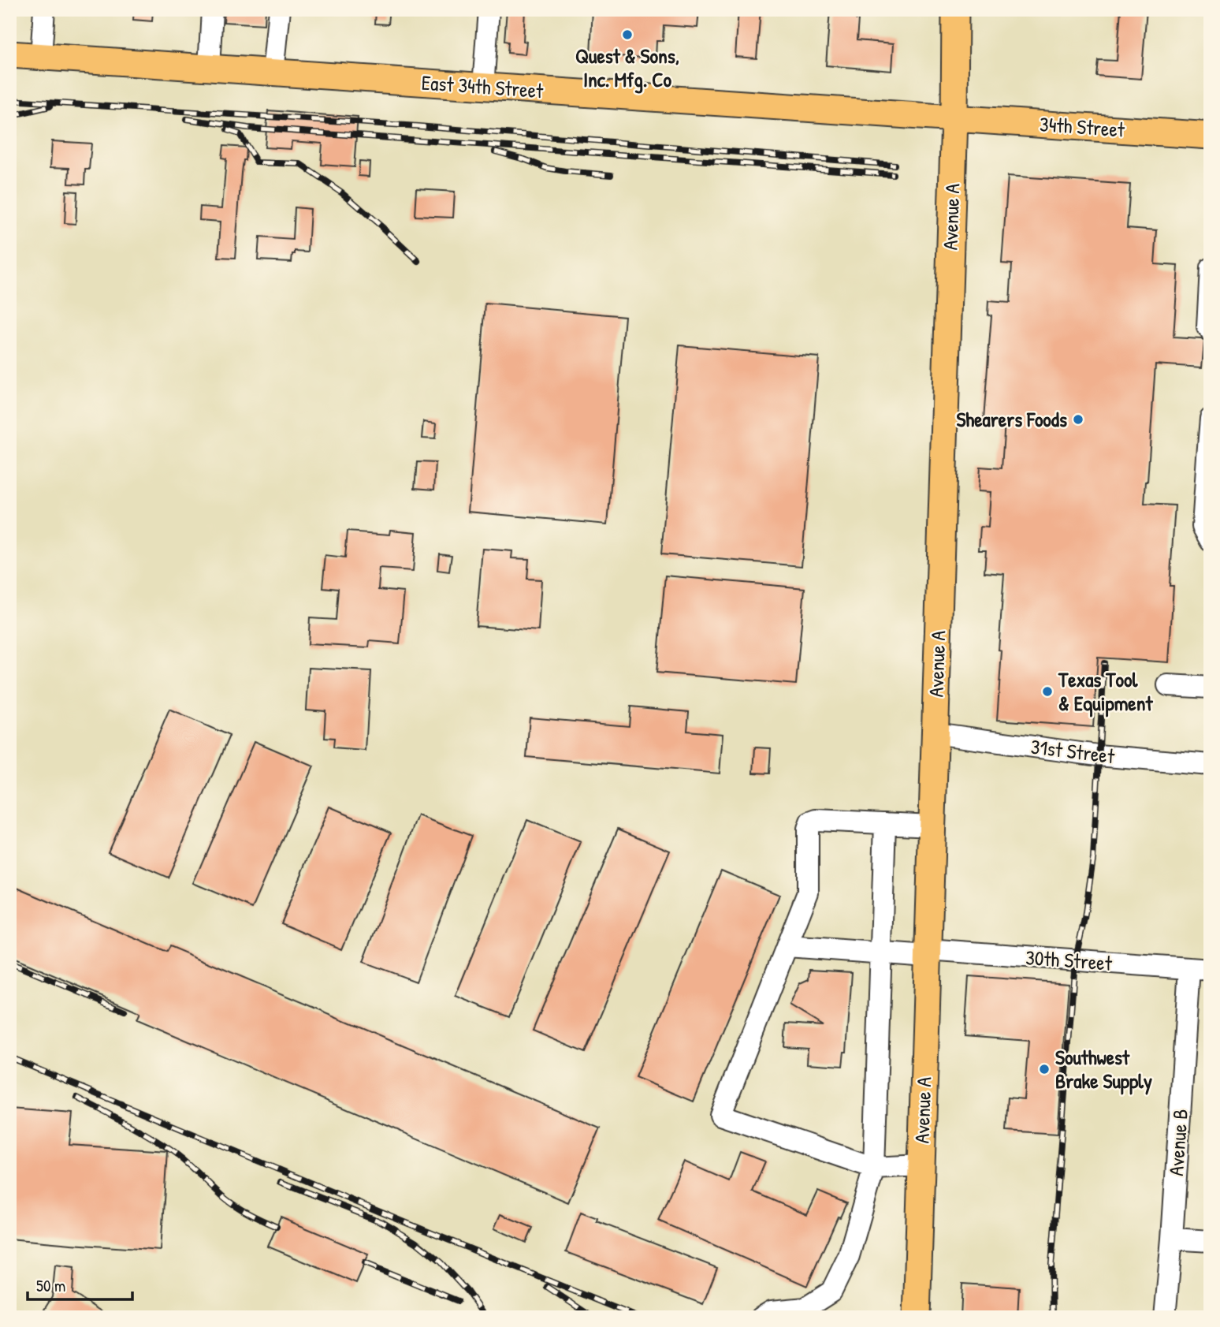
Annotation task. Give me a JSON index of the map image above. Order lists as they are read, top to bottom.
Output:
{
  "streets": {
    "main road": ["East 34th Street", "34th Street", "Avenue A"],
    "street": ["31st Street", "30th Street", "Avenue B"]
  },
  "crossings": [
    ["East 34th Street", "34th Street"],
    ["East 34th Street", "Avenue A"],
    ["34th Street", "Avenue A"],
    ["Avenue A", "31st Street"],
    ["Avenue A", "30th Street"],
    ["30th Street", "Avenue B"]
  ],
  "places": [
    "Quest & Sons, Inc. Mfg. Co",
    "Shearers Foods",
    "Texas Tool & Equipment",
    "Southwest Brake Supply"
  ],
  "scale_bar": "50 m"
}
